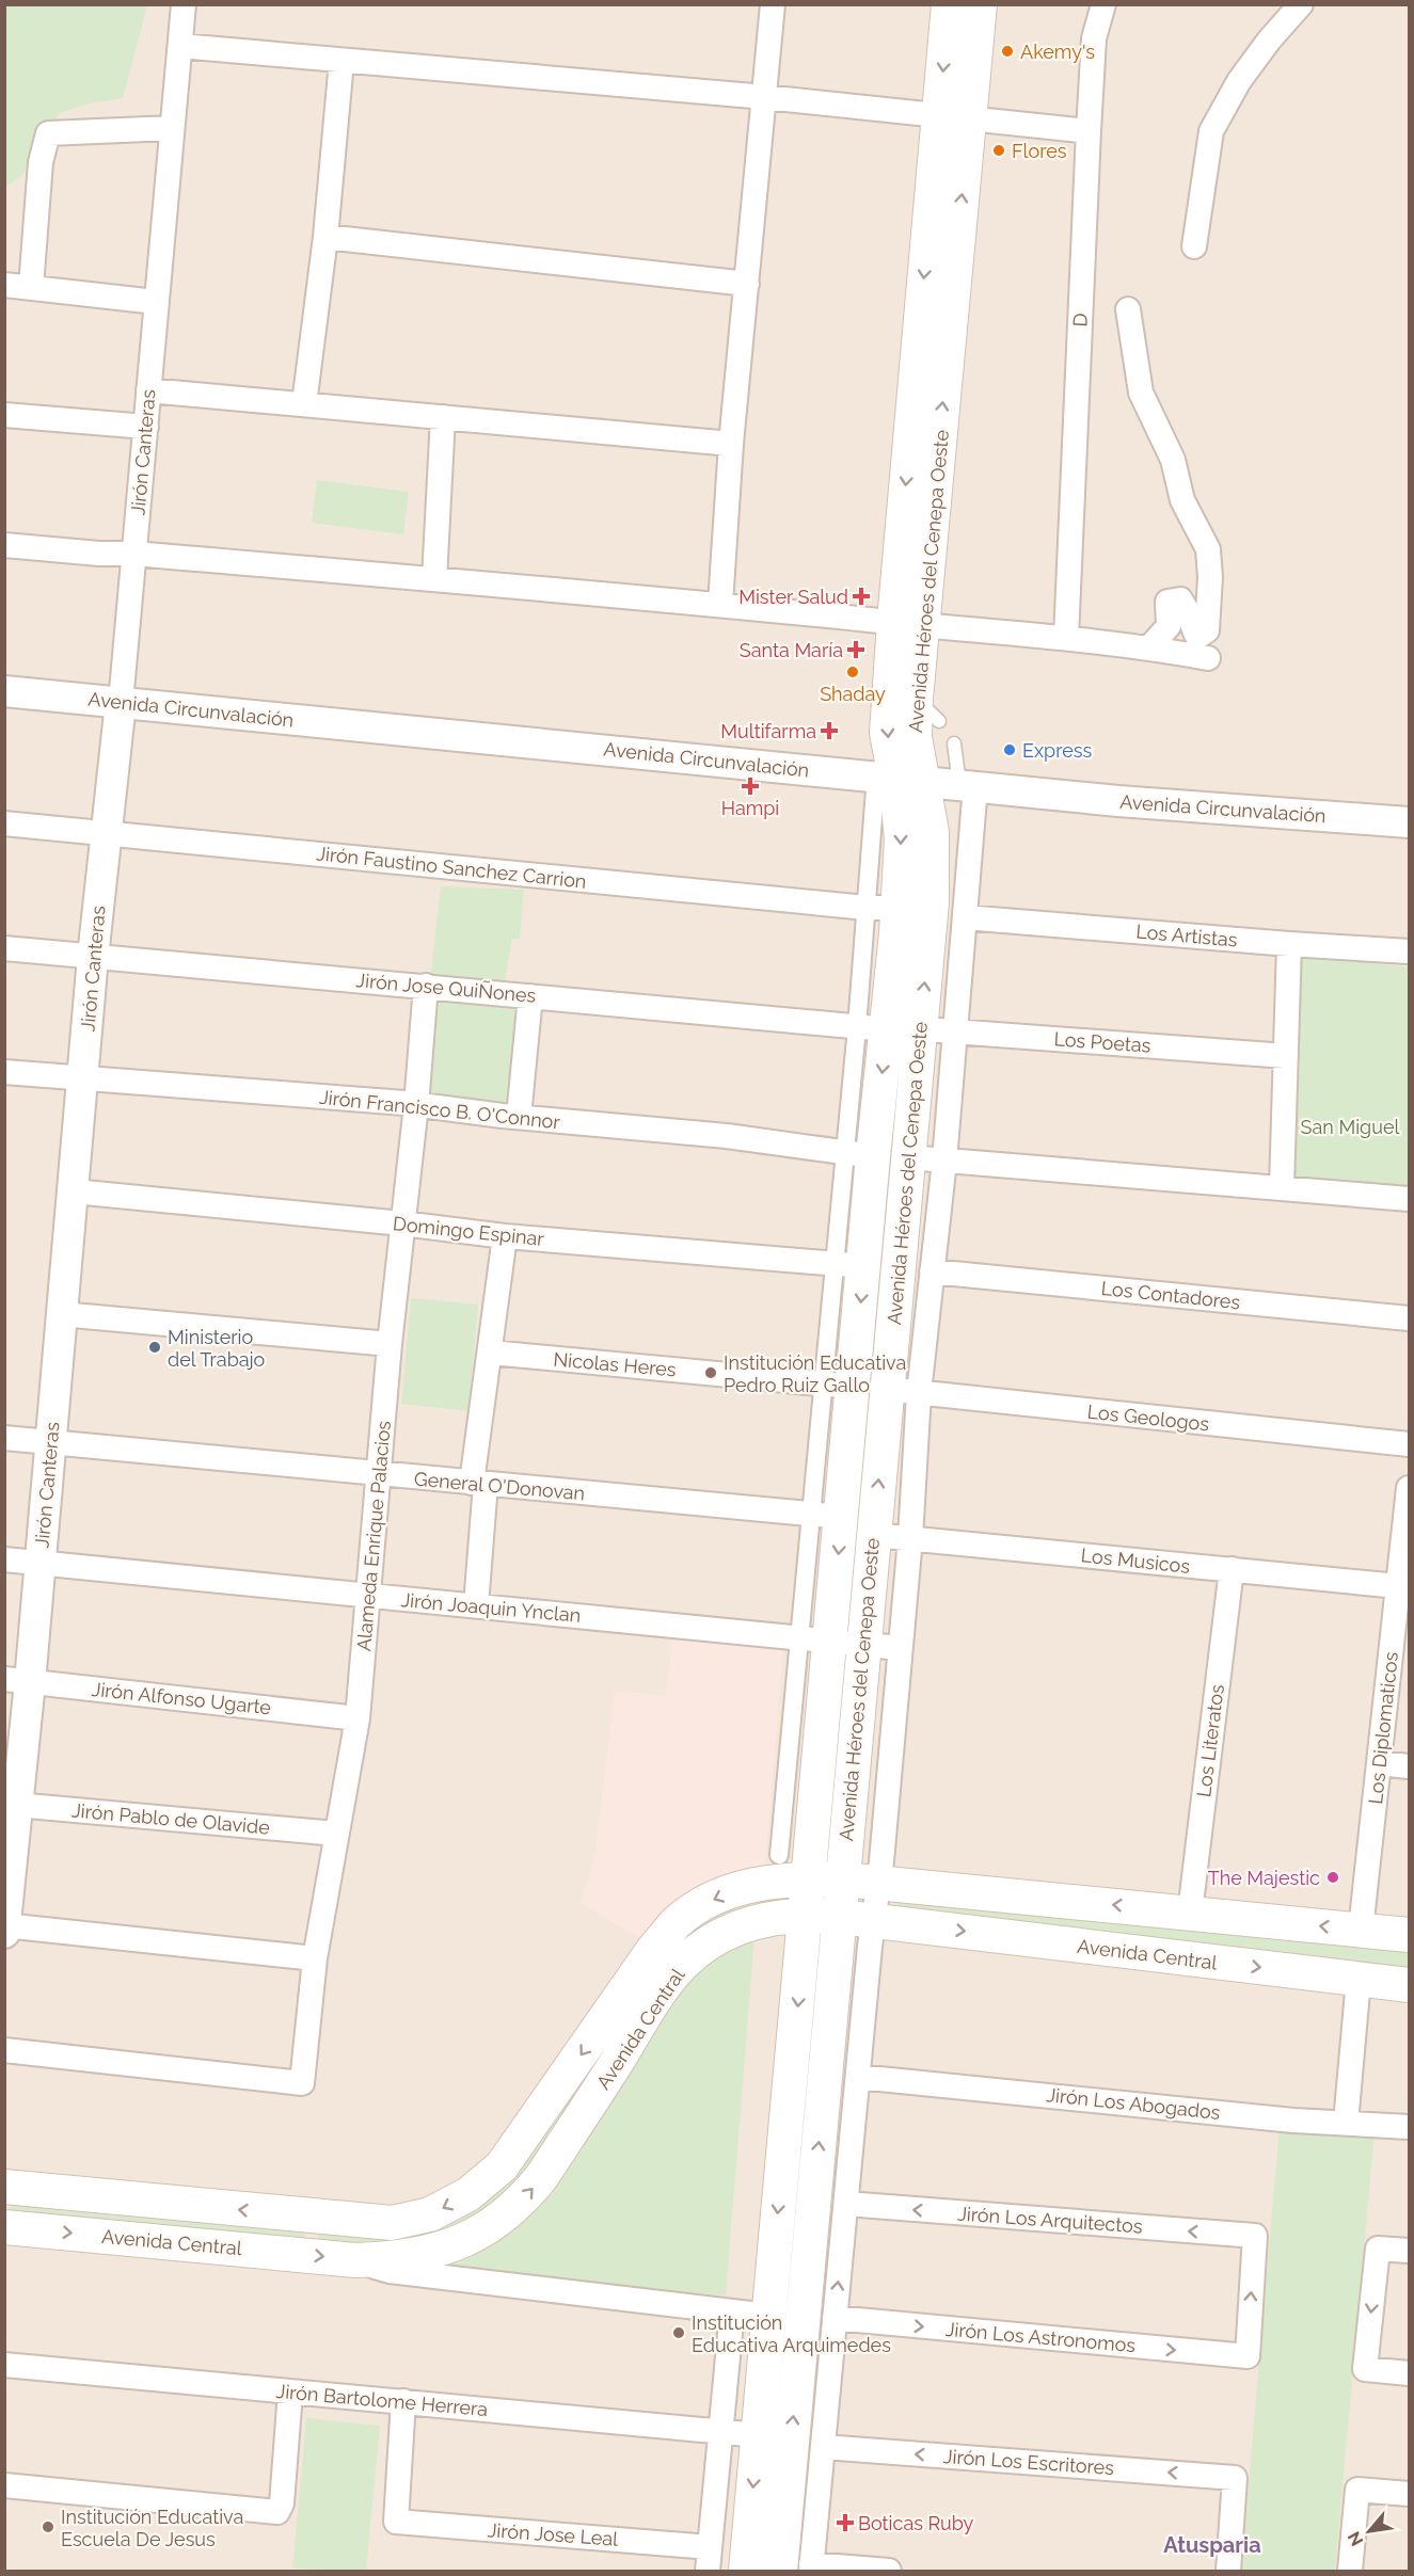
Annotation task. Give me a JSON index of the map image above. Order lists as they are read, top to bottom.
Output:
{
  "streets": {
    "main road": ["Avenida Héroes del Cenepa Oeste", "Avenida Central"],
    "street": [
      "D",
      "Jirón Canteras",
      "Avenida Circunvalación",
      "Jirón Faustino Sanchez Carrion",
      "Los Artistas",
      "Jirón Jose QuiÑones",
      "Los Poetas",
      "Jirón Francisco B. O'Connor",
      "Domingo Espinar",
      "Los Contadores",
      "Nicolas Heres",
      "Los Geologos",
      "General O'Donovan",
      "Alameda Enrique Palacios",
      "Los Musicos",
      "Jirón Joaquin Ynclan",
      "Jirón Alfonso Ugarte",
      "Los Diplomaticos",
      "Los Literatos",
      "Jirón Pablo de Olavide",
      "Jirón Los Abogados",
      "Jirón Los Arquitectos",
      "Jirón Los Astronomos",
      "Jirón Bartolome Herrera",
      "Jirón Los Escritores",
      "Jirón Jose Leal"
    ]
  },
  "crossings": [
    ["Jirón Canteras", "Avenida Circunvalación"],
    ["Jirón Canteras", "Jirón Faustino Sanchez Carrion"],
    ["Jirón Canteras", "Jirón Jose QuiÑones"],
    ["Jirón Canteras", "Jirón Francisco B. O'Connor"],
    ["Jirón Canteras", "Domingo Espinar"],
    ["Jirón Canteras", "General O'Donovan"],
    ["Jirón Canteras", "Jirón Joaquin Ynclan"],
    ["Jirón Canteras", "Jirón Alfonso Ugarte"],
    ["Jirón Canteras", "Jirón Pablo de Olavide"],
    ["Avenida Héroes del Cenepa Oeste", "Avenida Circunvalación"],
    ["Avenida Héroes del Cenepa Oeste", "Jirón Faustino Sanchez Carrion"],
    ["Avenida Héroes del Cenepa Oeste", "Jirón Jose QuiÑones"],
    ["Avenida Héroes del Cenepa Oeste", "Los Poetas"],
    ["Avenida Héroes del Cenepa Oeste", "Jirón Francisco B. O'Connor"],
    ["Avenida Héroes del Cenepa Oeste", "Domingo Espinar"],
    ["Avenida Héroes del Cenepa Oeste", "Nicolas Heres"],
    ["Avenida Héroes del Cenepa Oeste", "Los Geologos"],
    ["Avenida Héroes del Cenepa Oeste", "General O'Donovan"],
    ["Avenida Héroes del Cenepa Oeste", "Los Musicos"],
    ["Avenida Héroes del Cenepa Oeste", "Jirón Joaquin Ynclan"],
    ["Avenida Héroes del Cenepa Oeste", "Avenida Central"],
    ["Avenida Héroes del Cenepa Oeste", "Jirón Bartolome Herrera"],
    ["Jirón Jose QuiÑones", "Alameda Enrique Palacios"],
    ["Jirón Francisco B. O'Connor", "Alameda Enrique Palacios"],
    ["Domingo Espinar", "Alameda Enrique Palacios"],
    ["General O'Donovan", "Alameda Enrique Palacios"],
    ["Alameda Enrique Palacios", "Jirón Joaquin Ynclan"],
    ["Alameda Enrique Palacios", "Jirón Alfonso Ugarte"],
    ["Alameda Enrique Palacios", "Jirón Pablo de Olavide"],
    ["Los Musicos", "Los Diplomaticos"],
    ["Los Musicos", "Los Literatos"],
    ["Los Diplomaticos", "Avenida Central"],
    ["Los Literatos", "Avenida Central"],
    ["Jirón Los Arquitectos", "Jirón Los Astronomos"],
    ["Jirón Bartolome Herrera", "Jirón Jose Leal"]
  ],
  "one_way": ["Jirón Los Arquitectos", "Jirón Los Astronomos", "Jirón Los Escritores"],
  "districts": ["Atusparia"],
  "parks": ["San Miguel"],
  "places": {
    "other": [
      "Akemy's",
      "Flores",
      "Shaday",
      "Express",
      "Ministerio del Trabajo",
      "Institución Educativa Pedro Ruiz Gallo",
      "The Majestic",
      "Institución Educativa Arquimedes",
      "Institución Educativa Escuela De Jesus"
    ],
    "health": [
      "Mister Salud",
      "Santa María",
      "Multifarma",
      "Hampi",
      "Boticas Ruby"
    ]
  },
  "north": "bottom left"
}
